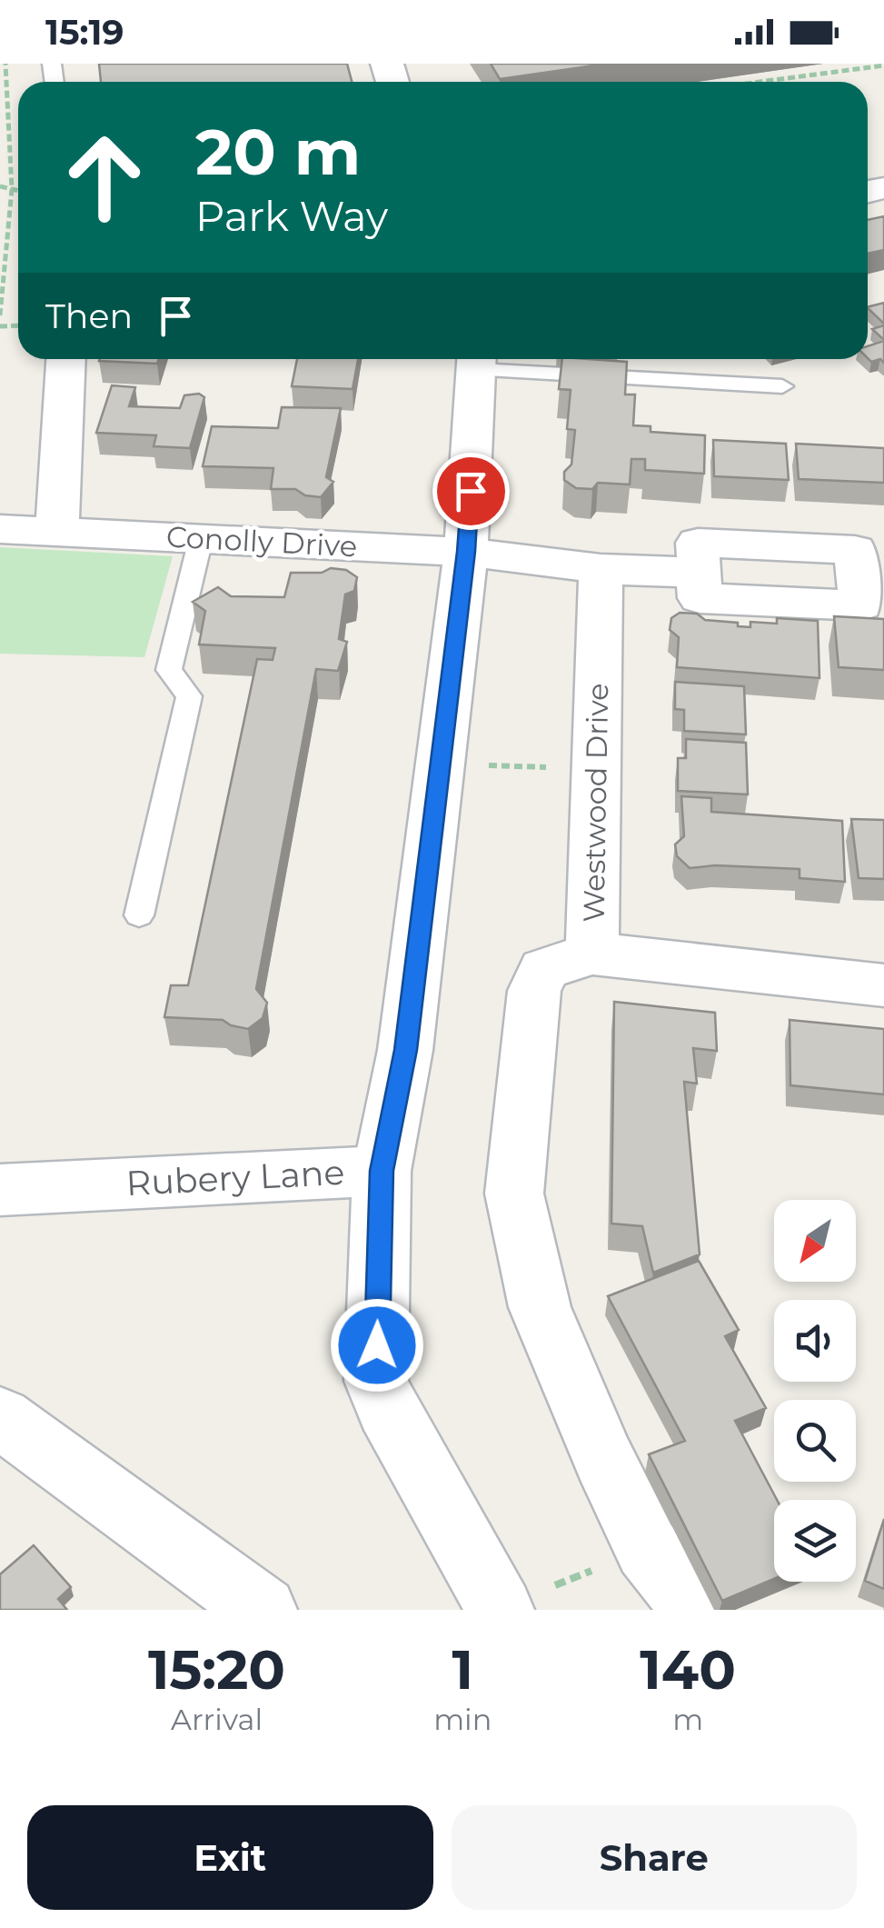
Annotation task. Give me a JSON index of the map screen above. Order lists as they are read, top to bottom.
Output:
{
  "streets": {
    "street": ["Conolly Drive", "Westwood Drive", "Rubery Lane"]
  },
  "north": "bottom left",
  "page": {
    "status": "15:19",
    "turn": ["20 m", "Park Way"],
    "then": "Then",
    "eta": [
      "15:20",
      "Arrival",
      "1",
      "min",
      "140",
      "m"
    ],
    "buttons": ["Exit", "Share"]
  }
}
